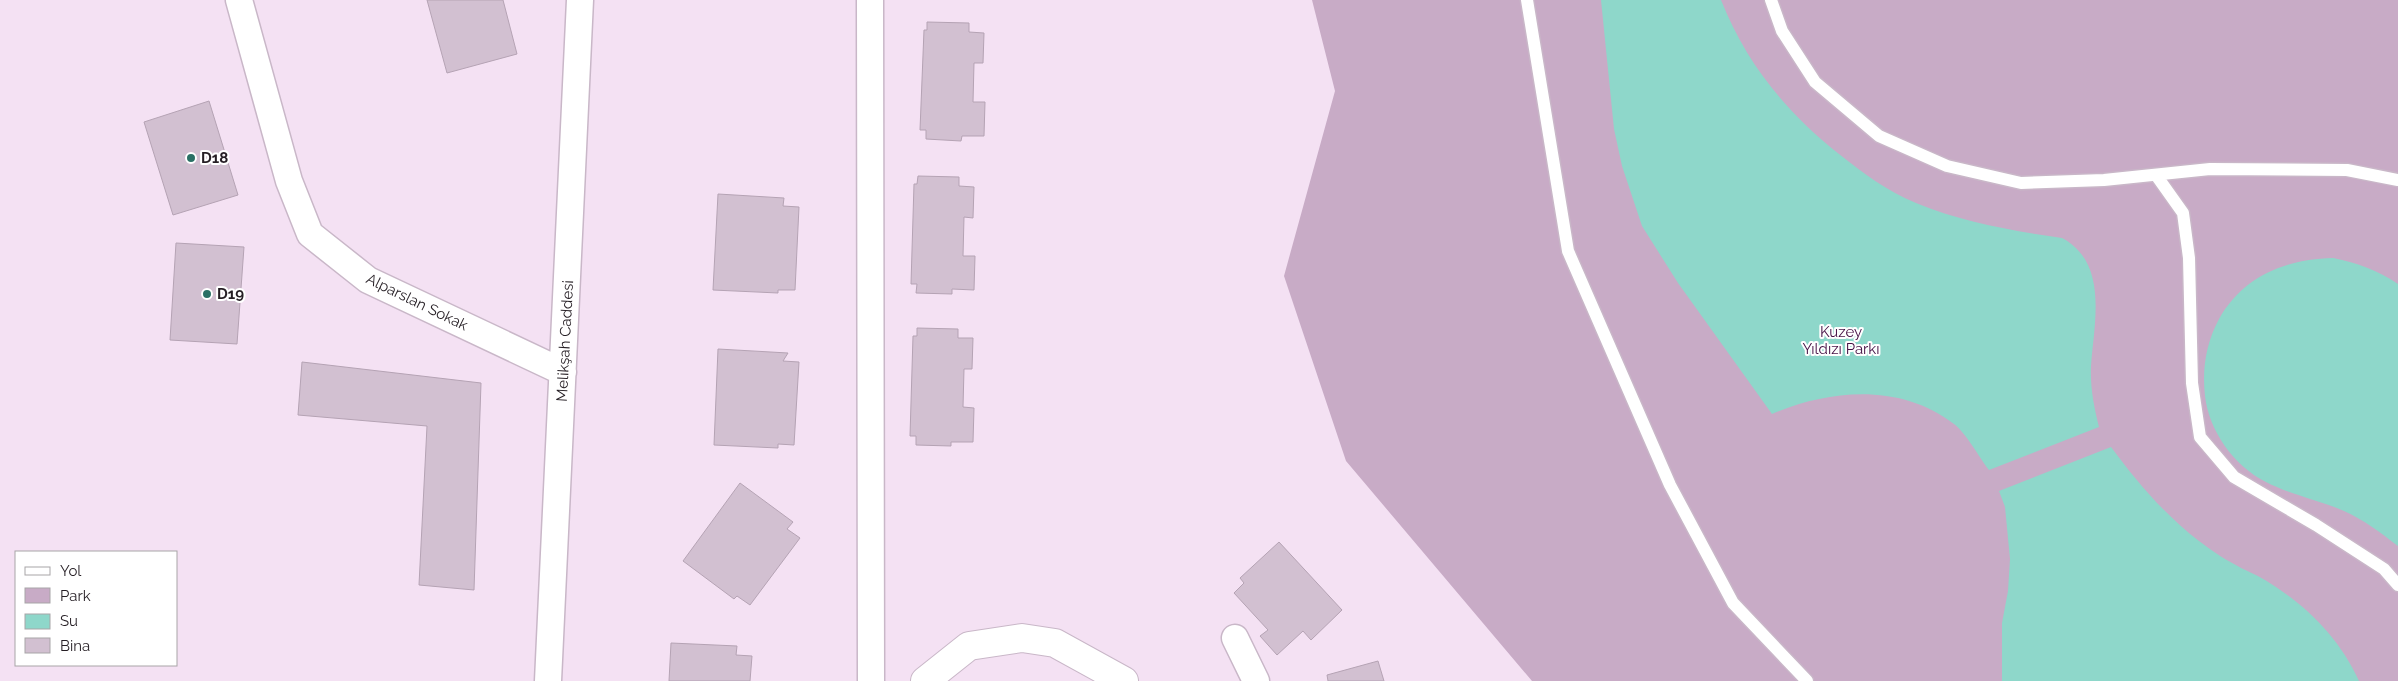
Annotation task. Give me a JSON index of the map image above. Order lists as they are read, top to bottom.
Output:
{
  "streets": {
    "street": ["Alparslan Sokak", "Melikşah Caddesi"]
  },
  "crossings": [
    ["Alparslan Sokak", "Melikşah Caddesi"]
  ],
  "parks": ["Kuzey Yıldızı Parkı"],
  "places": ["D18", "D19"],
  "legend": [
    "Yol",
    "Park",
    "Su",
    "Bina"
  ]
}
